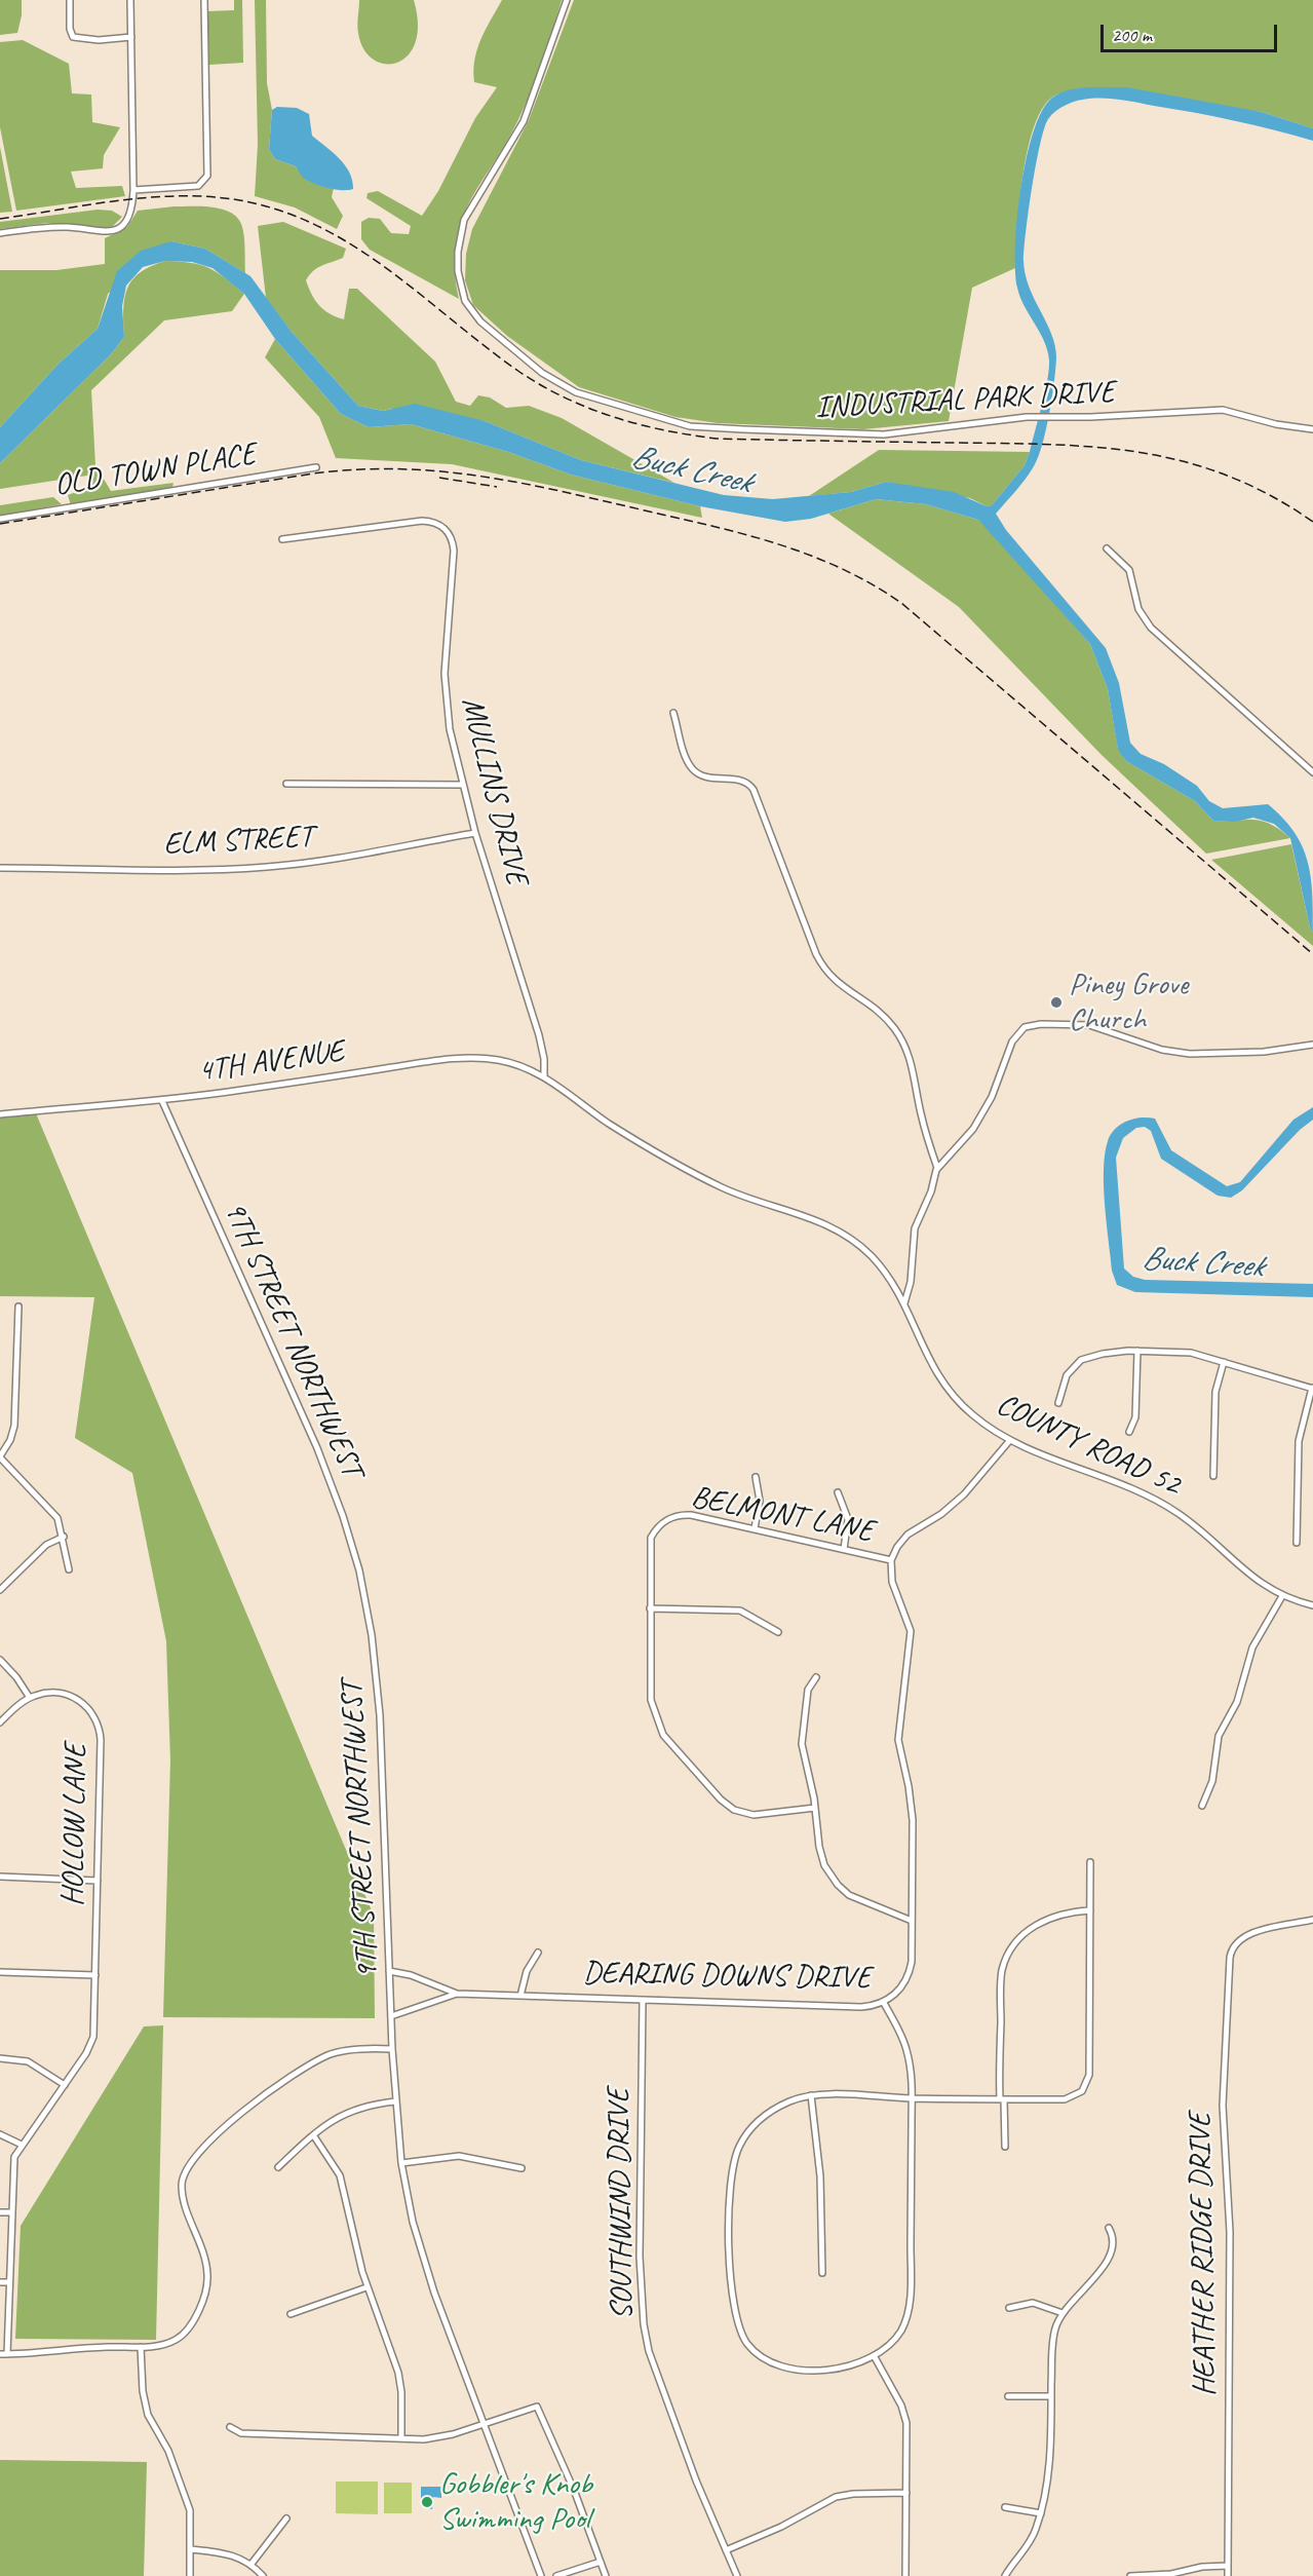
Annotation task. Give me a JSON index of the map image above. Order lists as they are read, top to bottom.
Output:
{
  "streets": {
    "street": [
      "INDUSTRIAL PARK DRIVE",
      "OLD TOWN PLACE",
      "MULLINS DRIVE",
      "ELM STREET",
      "4TH AVENUE",
      "9TH STREET NORTHWEST",
      "COUNTY ROAD 52",
      "BELMONT LANE",
      "HOLLOW LANE",
      "DEARING DOWNS DRIVE",
      "SOUTHWIND DRIVE",
      "HEATHER RIDGE DRIVE"
    ]
  },
  "crossings": [
    ["MULLINS DRIVE", "ELM STREET"],
    ["MULLINS DRIVE", "4TH AVENUE"],
    ["MULLINS DRIVE", "COUNTY ROAD 52"],
    ["4TH AVENUE", "9TH STREET NORTHWEST"],
    ["4TH AVENUE", "COUNTY ROAD 52"],
    ["9TH STREET NORTHWEST", "DEARING DOWNS DRIVE"],
    ["BELMONT LANE", "DEARING DOWNS DRIVE"],
    ["DEARING DOWNS DRIVE", "SOUTHWIND DRIVE"]
  ],
  "water": ["Buck Creek"],
  "places": ["Piney Grove Church", "Gobbler's Knob Swimming Pool"],
  "scale_bar": "200 m"
}
